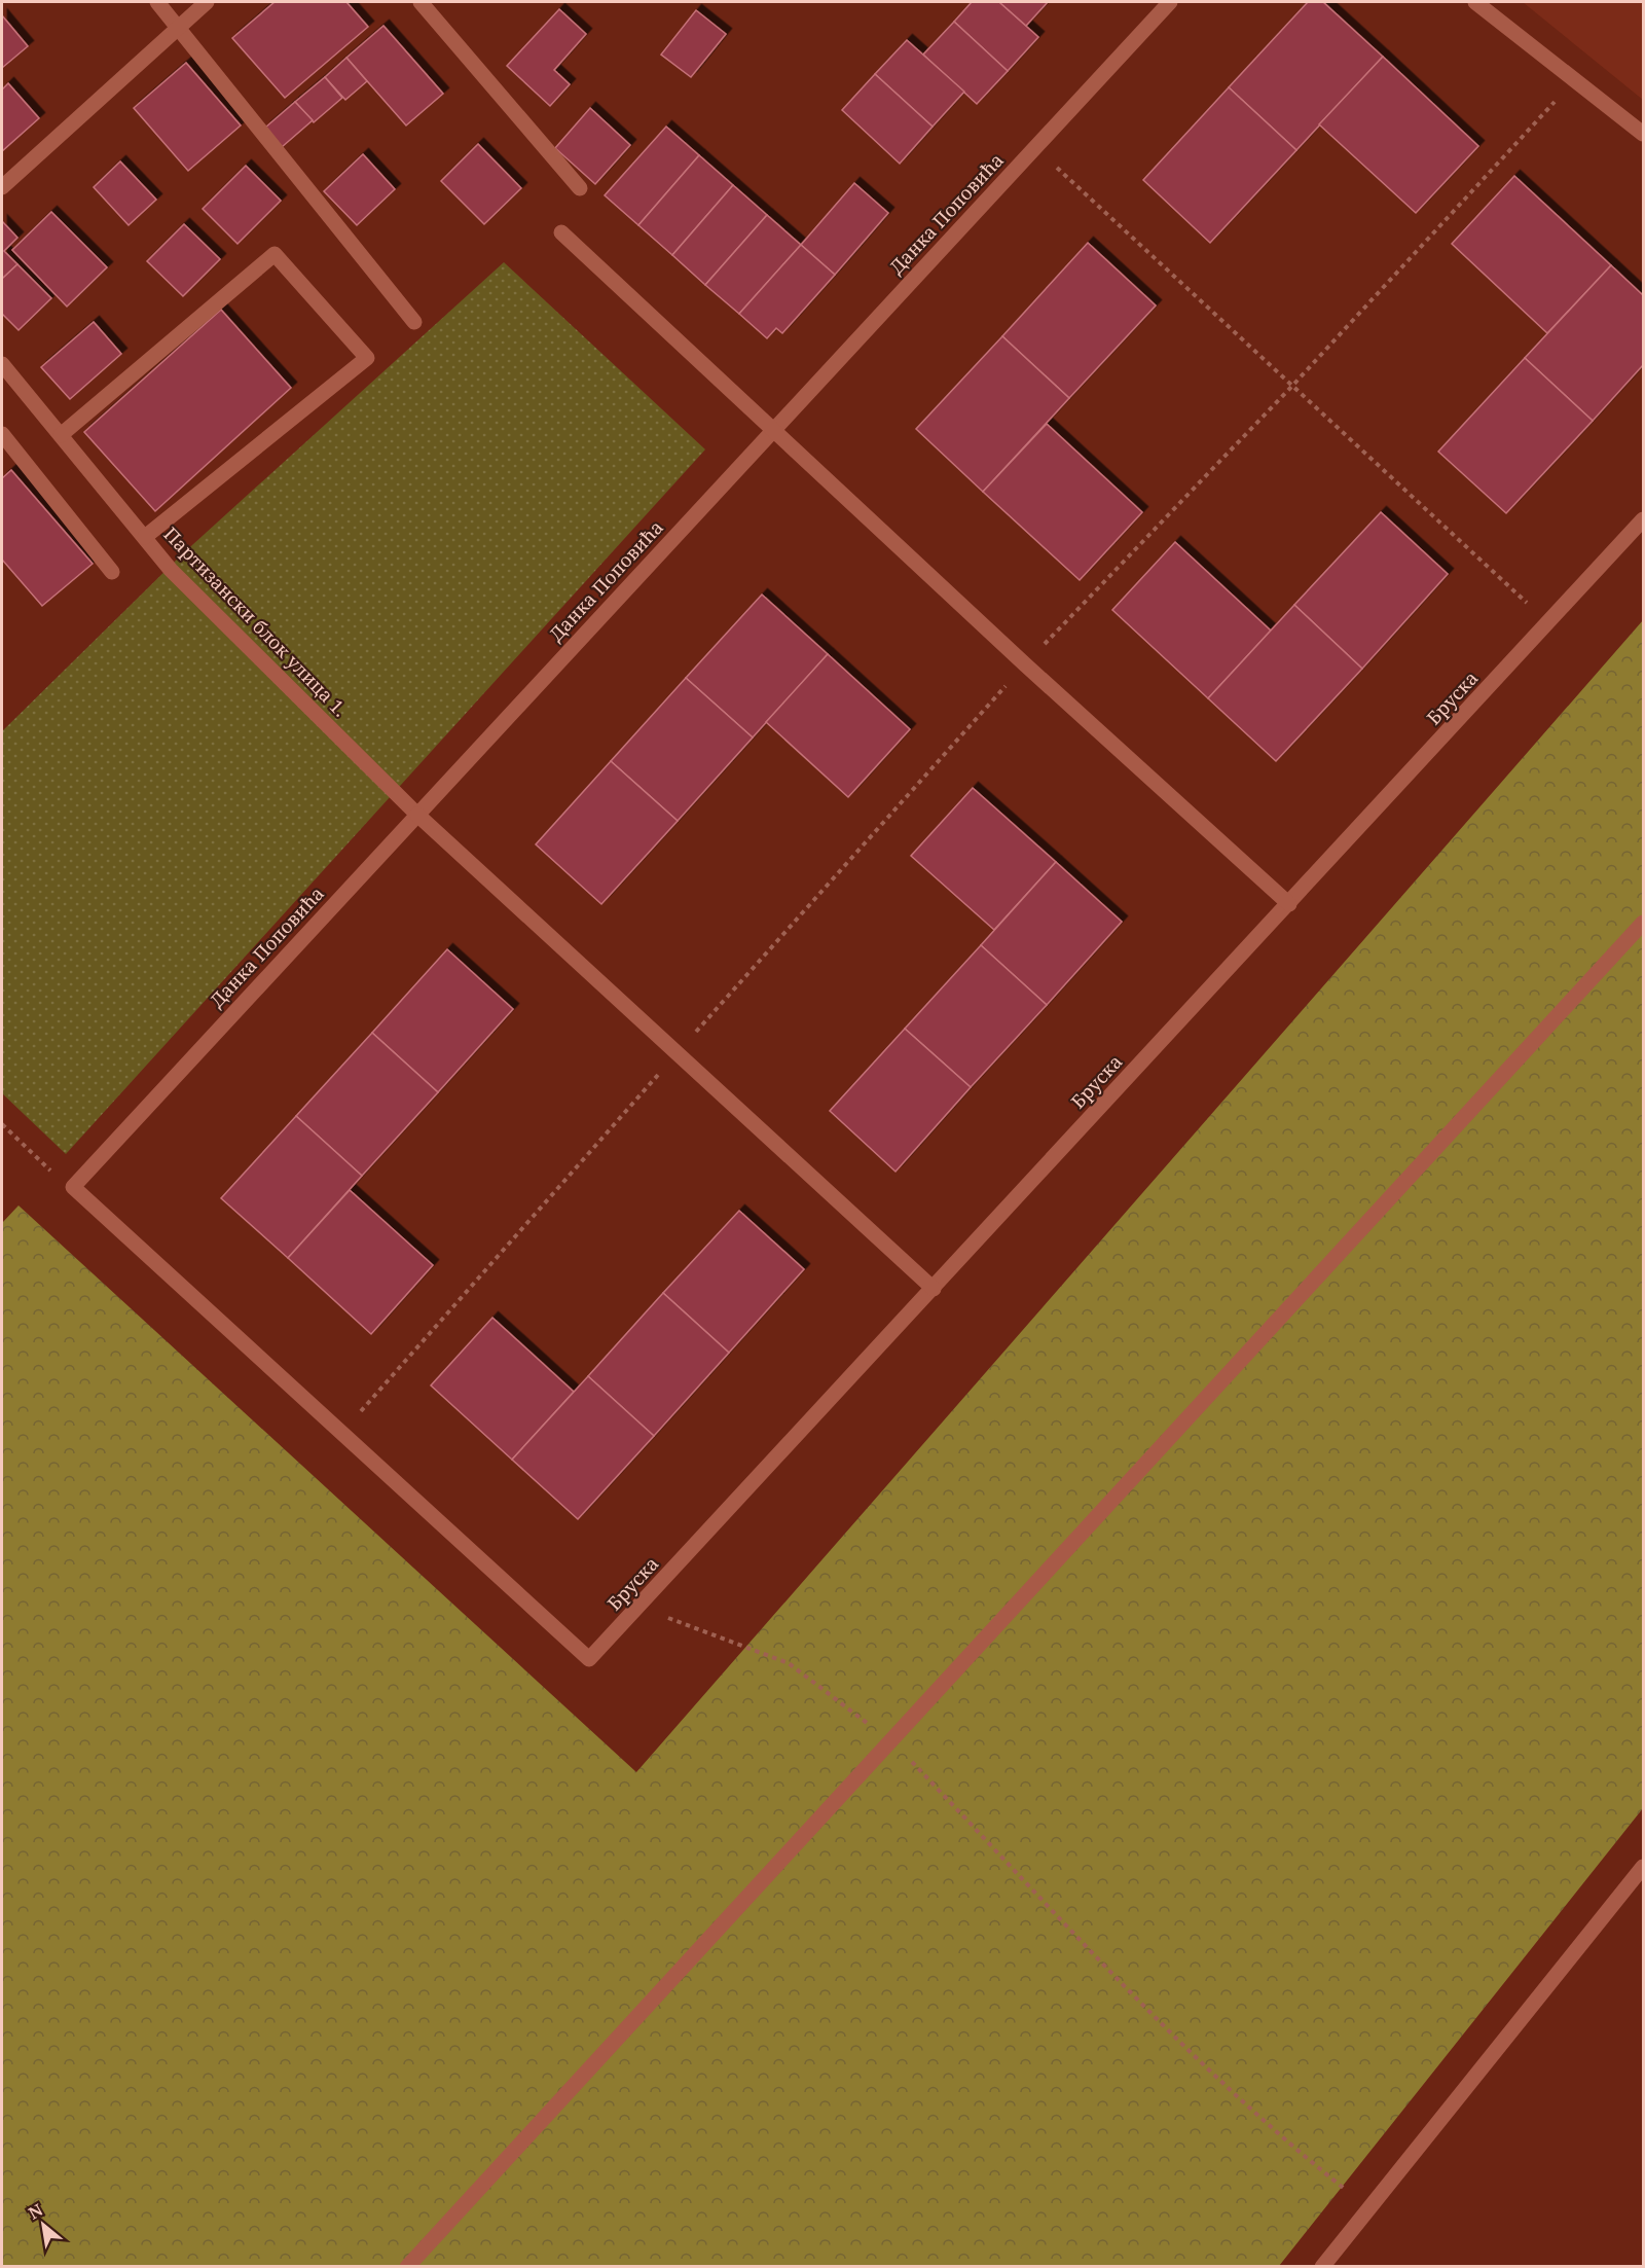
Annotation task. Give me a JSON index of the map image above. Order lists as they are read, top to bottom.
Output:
{
  "streets": {
    "street": ["Данка Поповића", "Партизански блок улица 1.", "Бруска"]
  },
  "crossings": [
    ["Данка Поповића", "Партизански блок улица 1."]
  ],
  "north": "top left"
}
